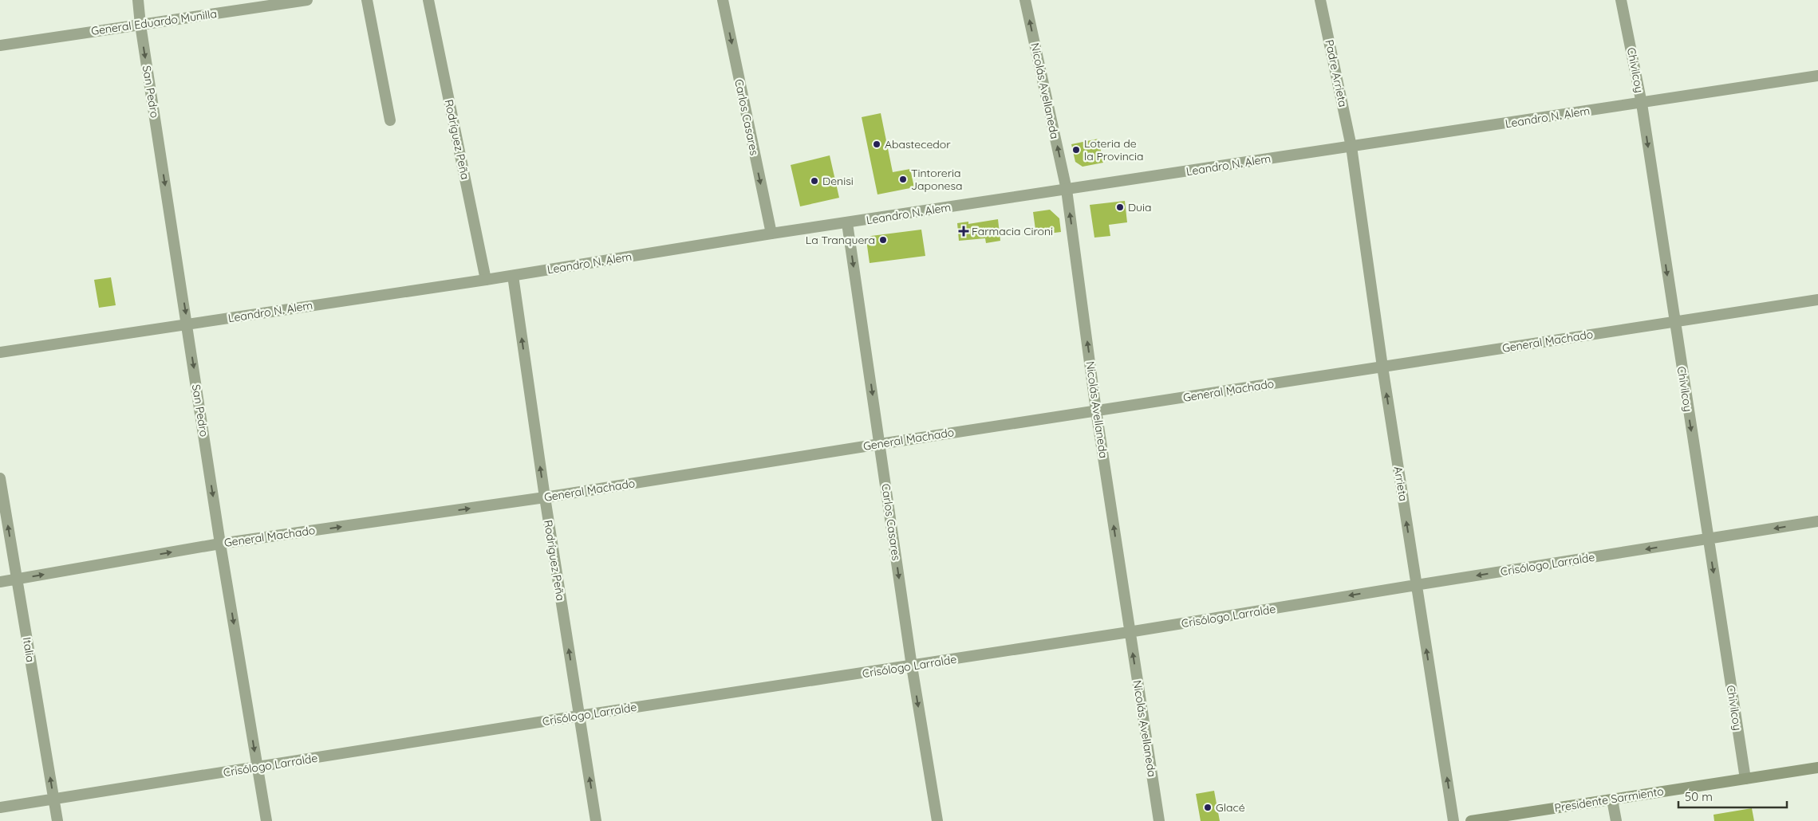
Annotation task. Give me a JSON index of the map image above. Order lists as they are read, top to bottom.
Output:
{
  "streets": {
    "main road": ["Presidente Sarmiento"],
    "street": [
      "General Eduardo Munilla",
      "Chivilcoy",
      "Padre Arrieta",
      "Nicolás Avellaneda",
      "San Pedro",
      "Carlos Casares",
      "Leandro N. Alem",
      "Rodríguez Peña",
      "General Machado",
      "Arrieta",
      "Crisólogo Larralde",
      "Italia"
    ]
  },
  "crossings": [
    ["General Eduardo Munilla", "San Pedro"],
    ["Chivilcoy", "Leandro N. Alem"],
    ["Chivilcoy", "General Machado"],
    ["Chivilcoy", "Crisólogo Larralde"],
    ["Chivilcoy", "Presidente Sarmiento"],
    ["Padre Arrieta", "Leandro N. Alem"],
    ["Padre Arrieta", "Arrieta"],
    ["Nicolás Avellaneda", "Leandro N. Alem"],
    ["Nicolás Avellaneda", "General Machado"],
    ["Nicolás Avellaneda", "Crisólogo Larralde"],
    ["San Pedro", "Leandro N. Alem"],
    ["San Pedro", "General Machado"],
    ["San Pedro", "Crisólogo Larralde"],
    ["Carlos Casares", "Leandro N. Alem"],
    ["Carlos Casares", "General Machado"],
    ["Carlos Casares", "Crisólogo Larralde"],
    ["Leandro N. Alem", "Rodríguez Peña"],
    ["Leandro N. Alem", "Arrieta"],
    ["Rodríguez Peña", "General Machado"],
    ["Rodríguez Peña", "Crisólogo Larralde"],
    ["General Machado", "Arrieta"],
    ["General Machado", "Italia"],
    ["Arrieta", "Crisólogo Larralde"],
    ["Crisólogo Larralde", "Italia"]
  ],
  "one_way": [
    "Chivilcoy",
    "Nicolás Avellaneda",
    "San Pedro",
    "Carlos Casares",
    "Rodríguez Peña",
    "Arrieta",
    "Crisólogo Larralde",
    "Italia"
  ],
  "places": {
    "other": [
      "Abastecedor",
      "Loteria de la Provincia",
      "Tintoreria Japonesa",
      "Denisi",
      "Duia",
      "La Tranquera",
      "Glacé"
    ],
    "health": ["Farmacia Cironi"]
  },
  "scale_bar": "50 m"
}
